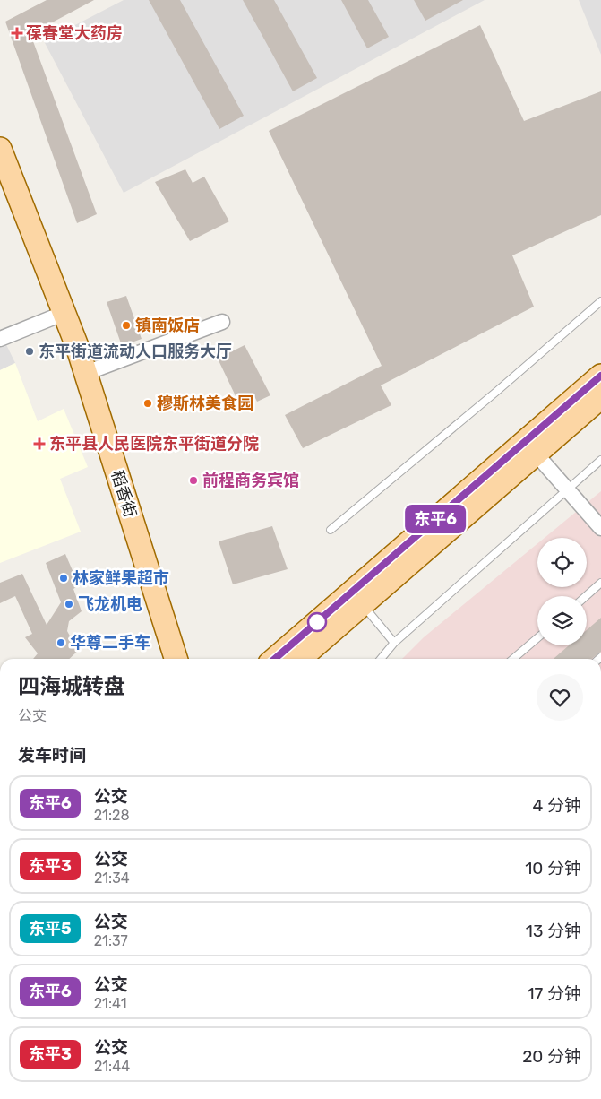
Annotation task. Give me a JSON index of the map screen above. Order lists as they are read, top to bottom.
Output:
{
  "streets": {
    "main road": ["稻香街"]
  },
  "places": {
    "health": ["葆春堂大药房", "东平县人民医院东平街道分院"],
    "other": [
      "镇南饭店",
      "东平街道流动人口服务大厅",
      "穆斯林美食园",
      "前程商务宾馆",
      "林家鲜果超市",
      "飞龙机电",
      "华尊二手车"
    ]
  },
  "lines": ["bus line 东平6"],
  "page": {
    "on_map": "东平6",
    "heading": [
      ["四海城转盘", "公交"],
      "发车时间"
    ],
    "list": [
      {
        "mark": "东平6",
        "name": "公交",
        "note": "21:28",
        "value": "4 分钟"
      },
      {
        "mark": "东平3",
        "name": "公交",
        "note": "21:34",
        "value": "10 分钟"
      },
      {
        "mark": "东平5",
        "name": "公交",
        "note": "21:37",
        "value": "13 分钟"
      },
      {
        "mark": "东平6",
        "name": "公交",
        "note": "21:41",
        "value": "17 分钟"
      },
      {
        "mark": "东平3",
        "name": "公交",
        "note": "21:44",
        "value": "20 分钟"
      }
    ]
  }
}
